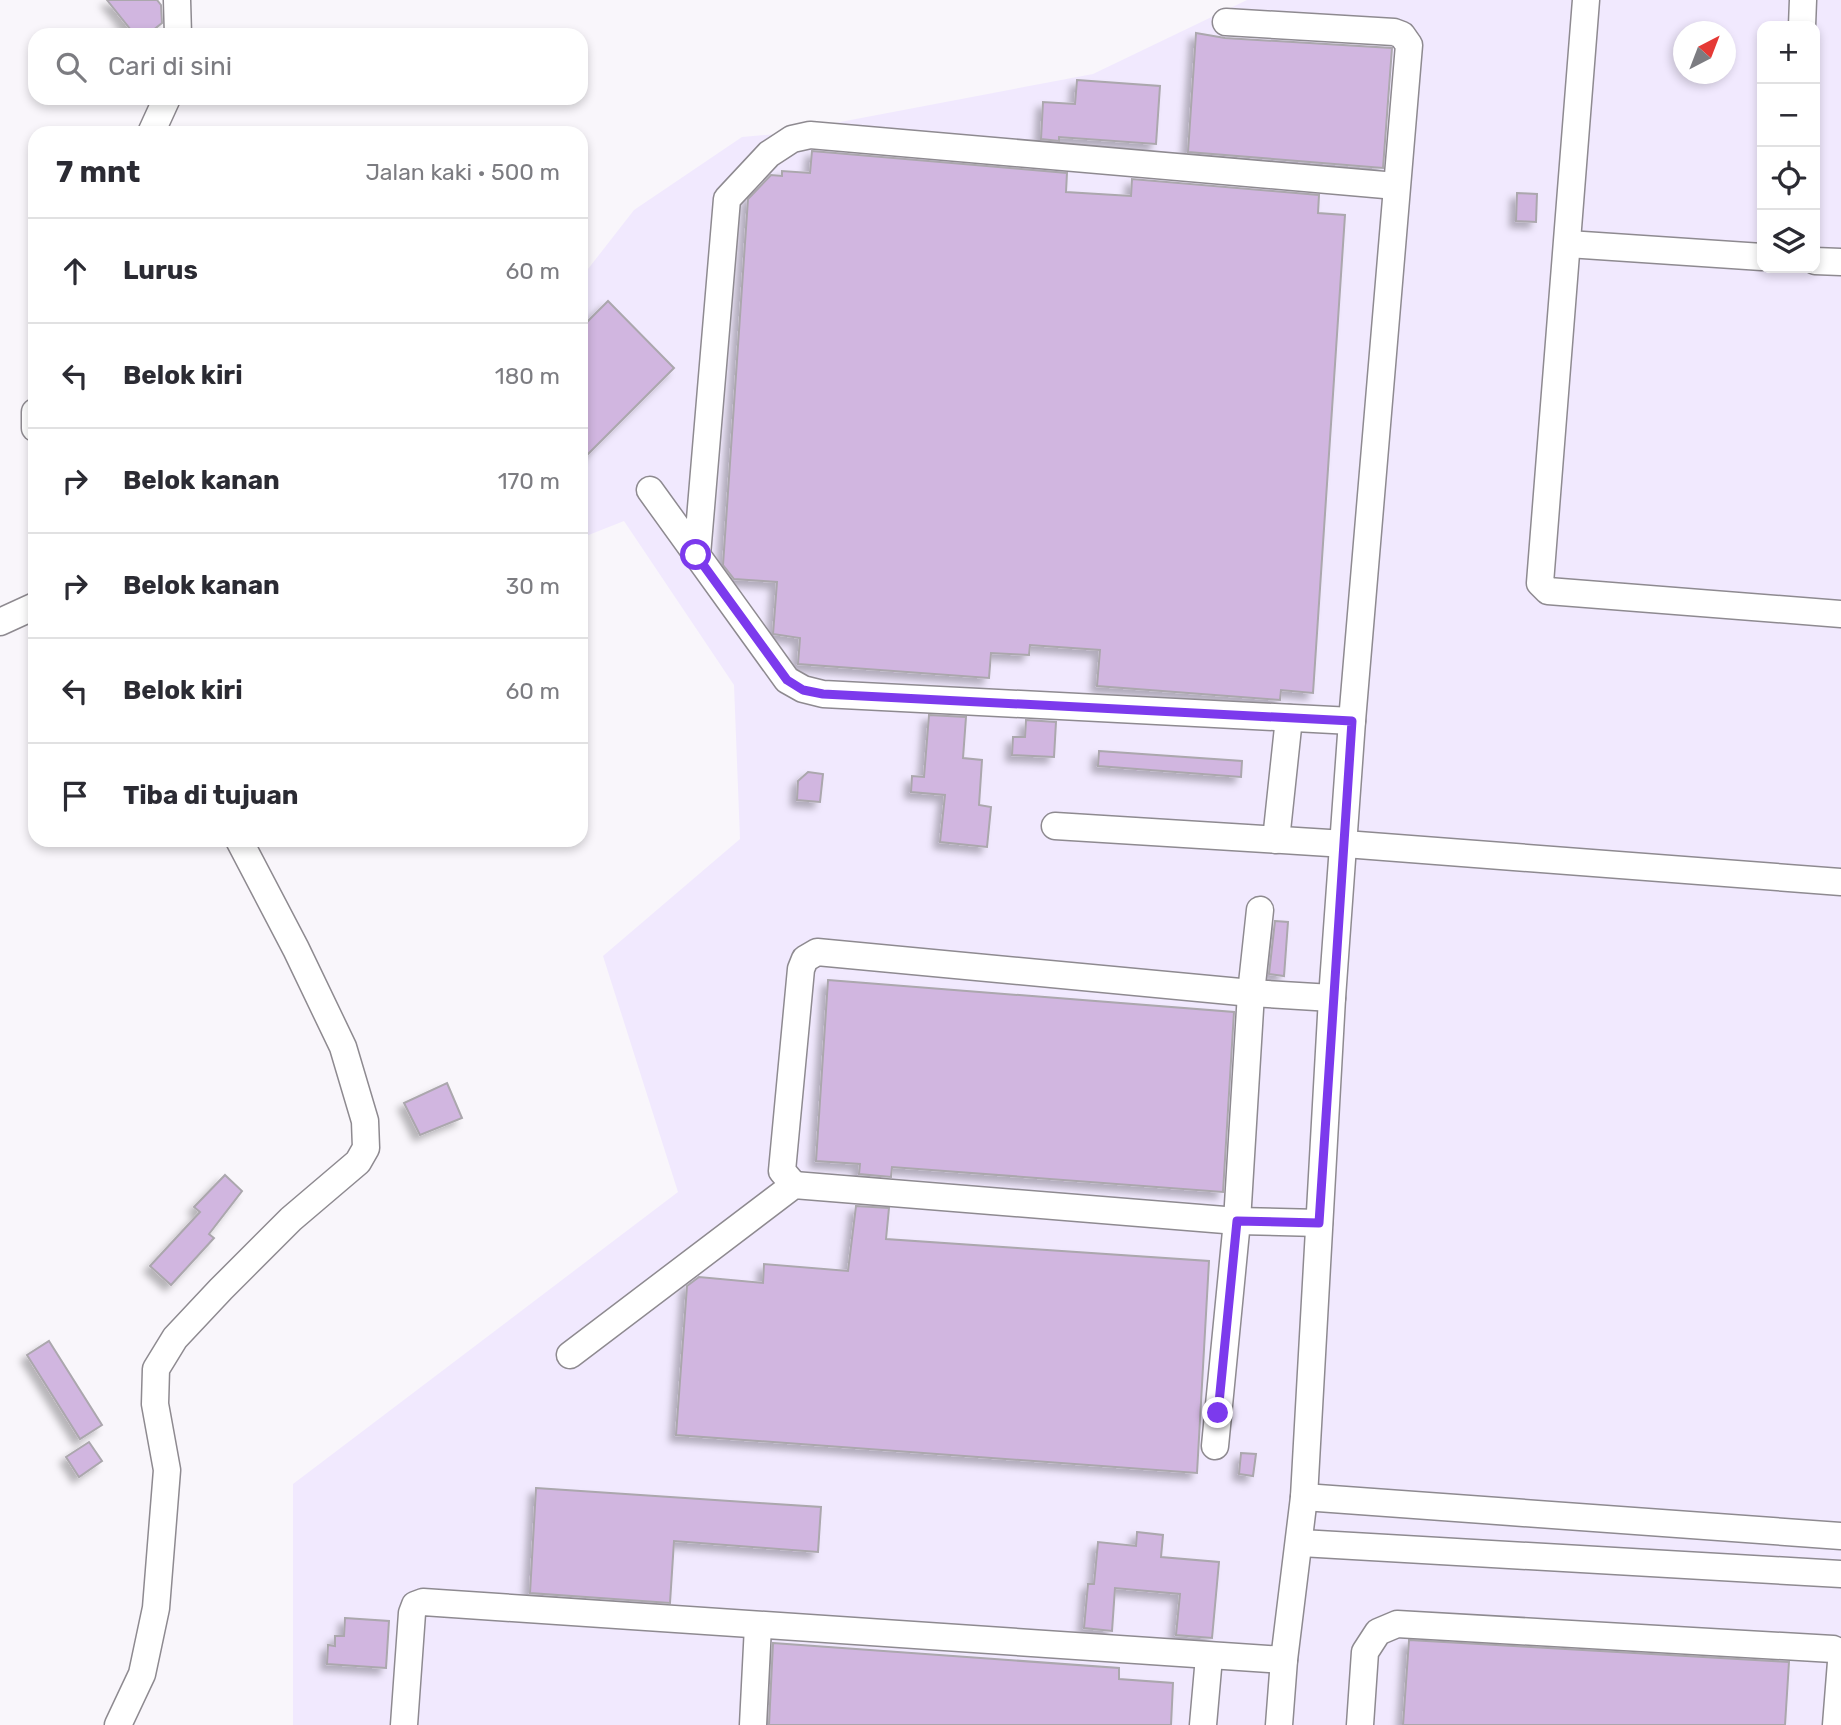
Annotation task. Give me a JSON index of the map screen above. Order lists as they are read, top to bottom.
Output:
{
  "north": "top right",
  "page": {
    "map_buttons": ["+", "−"],
    "search": "Cari di sini",
    "heading": ["7 mnt", "Jalan kaki · 500 m"],
    "list": [
      ["Lurus", "60 m"],
      ["Belok kiri", "180 m"],
      ["Belok kanan", "170 m"],
      ["Belok kanan", "30 m"],
      ["Belok kiri", "60 m"],
      "Tiba di tujuan"
    ]
  }
}
